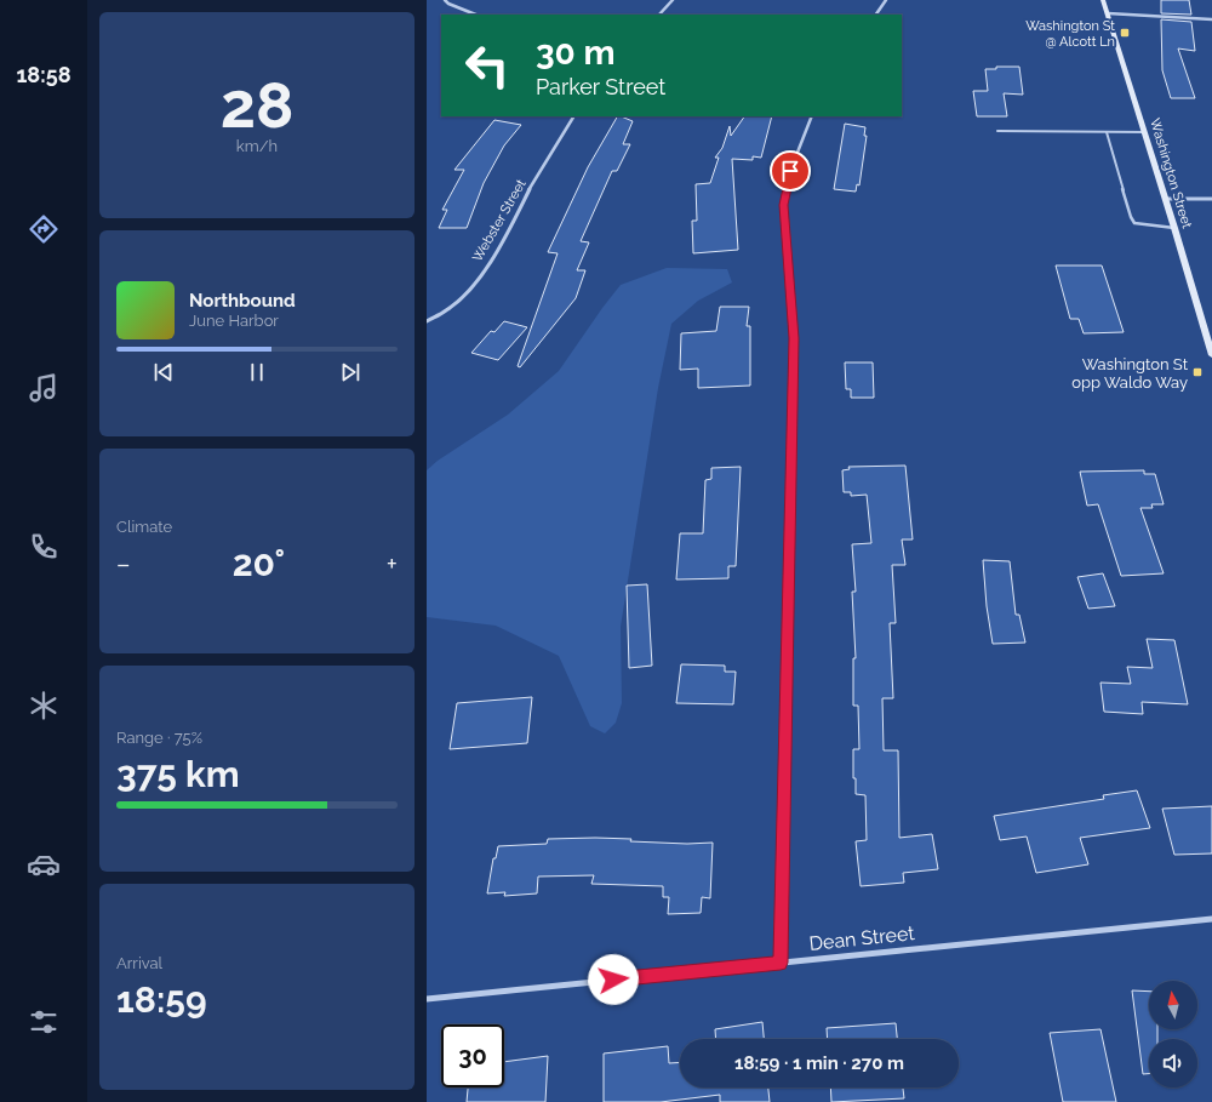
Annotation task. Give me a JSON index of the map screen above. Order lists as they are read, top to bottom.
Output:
{
  "streets": {
    "main road": ["Washington Street"],
    "street": ["Webster Street", "Dean Street"]
  },
  "places": {
    "transit": ["Washington St @ Alcott Ln", "Washington St opp Waldo Way"]
  },
  "north": "top",
  "page": {
    "tabs": "18:58",
    "tile": [
      ["28", "km/h"],
      "Climate",
      ["Range · 75%", "375 km"],
      ["Arrival", "18:59"]
    ],
    "turn": ["30 m", "Parker Street"],
    "song": ["Northbound", "June Harbor"],
    "heat": ["−", "20°", "+"],
    "limit": "30",
    "trip": "18:59 · 1 min · 270 m"
  }
}
